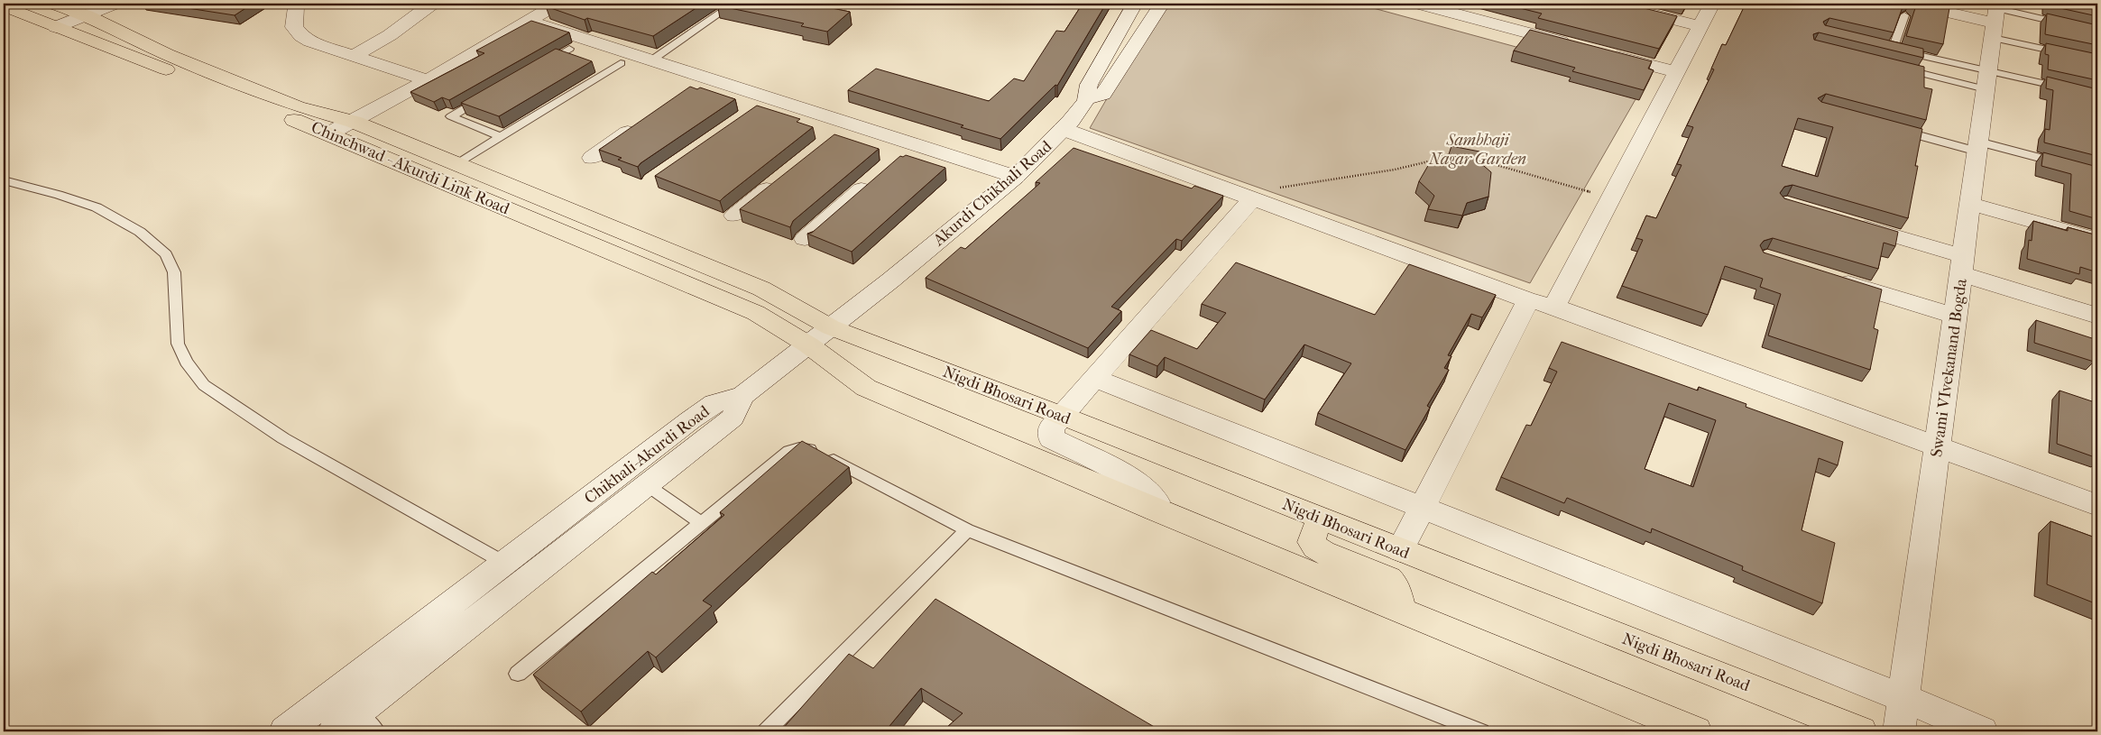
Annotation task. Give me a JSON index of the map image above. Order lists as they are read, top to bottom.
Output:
{
  "streets": {
    "main road": ["Chinchwad - Akurdi Link Road", "Nigdi Bhosari Road"],
    "street": ["Akurdi Chikhali Road", "Swami VIvekanand Bogda", "Chikhali-Akurdi Road"]
  },
  "crossings": [
    ["Chinchwad - Akurdi Link Road", "Akurdi Chikhali Road"],
    ["Chinchwad - Akurdi Link Road", "Nigdi Bhosari Road"],
    ["Akurdi Chikhali Road", "Nigdi Bhosari Road"],
    ["Akurdi Chikhali Road", "Chikhali-Akurdi Road"]
  ],
  "parks": ["Sambhaji Nagar Garden"]
}
